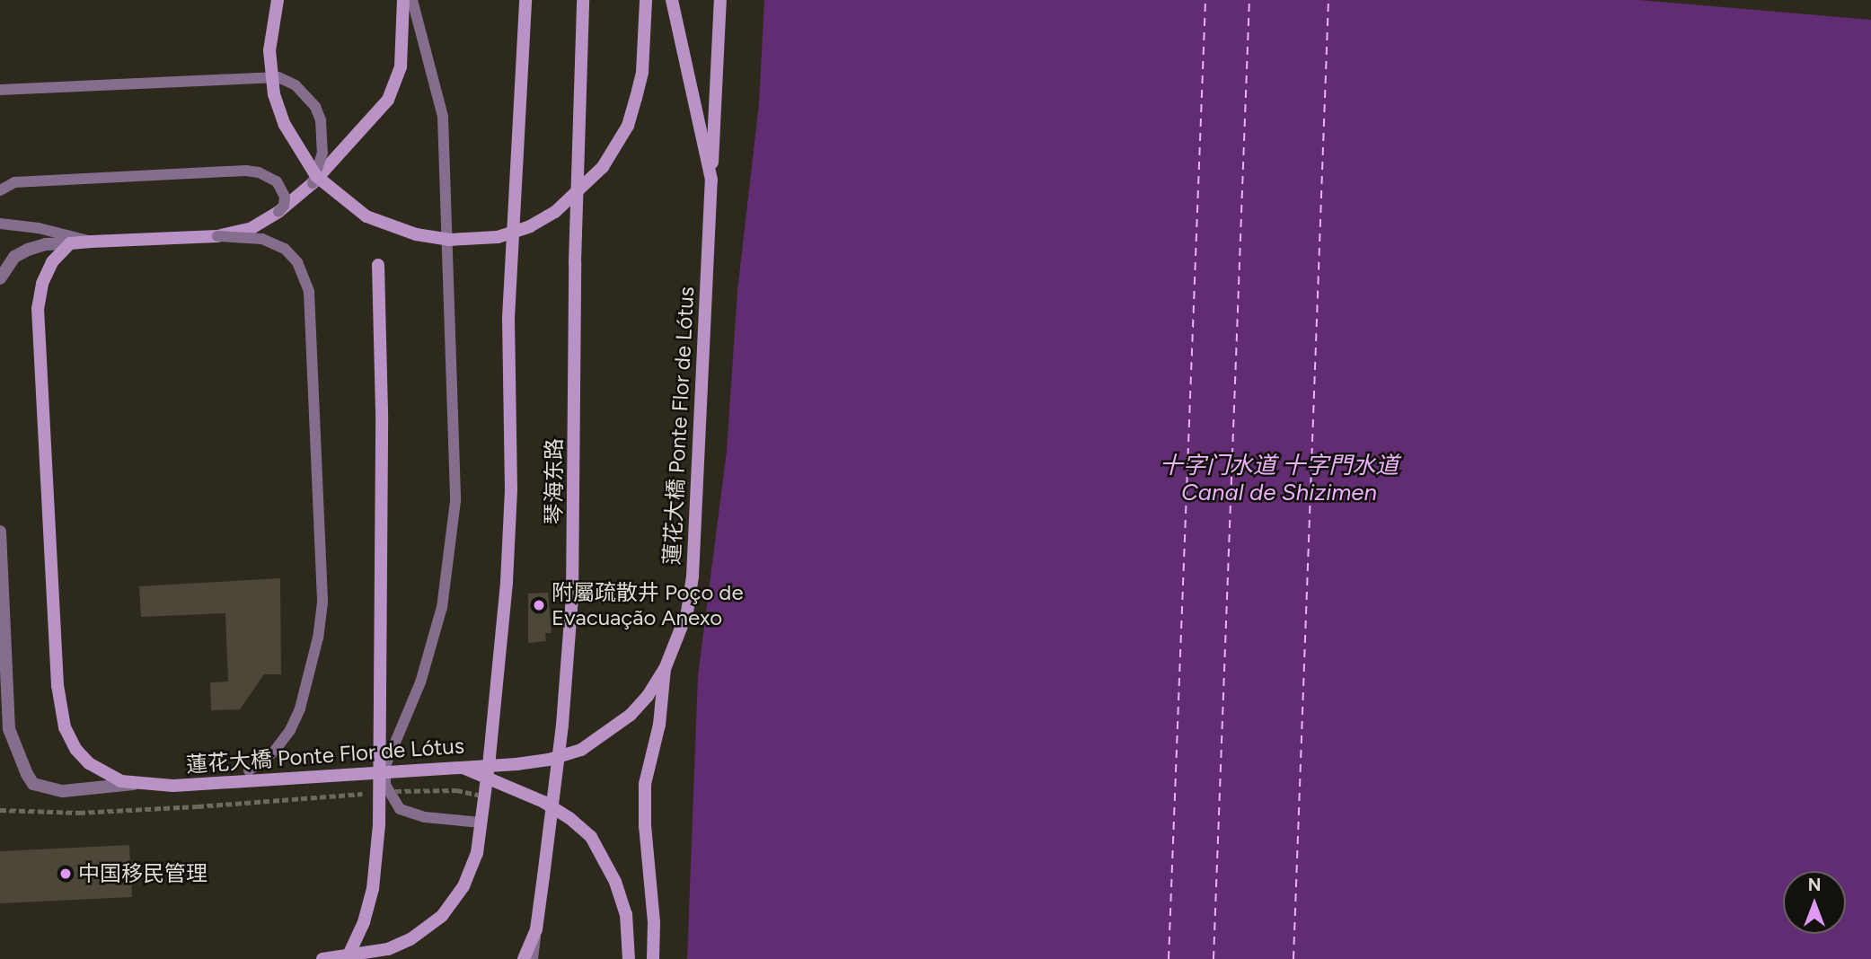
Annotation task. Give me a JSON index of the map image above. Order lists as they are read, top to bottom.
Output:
{
  "streets": {
    "main road": ["蓮花大橋 Ponte Flor de Lótus", "琴海东路"]
  },
  "water": ["十字门水道 十字門水道 Canal de Shizimen"],
  "places": ["附屬疏散井 Poço de Evacuação Anexo", "中国移民管理"],
  "north": "top"
}
